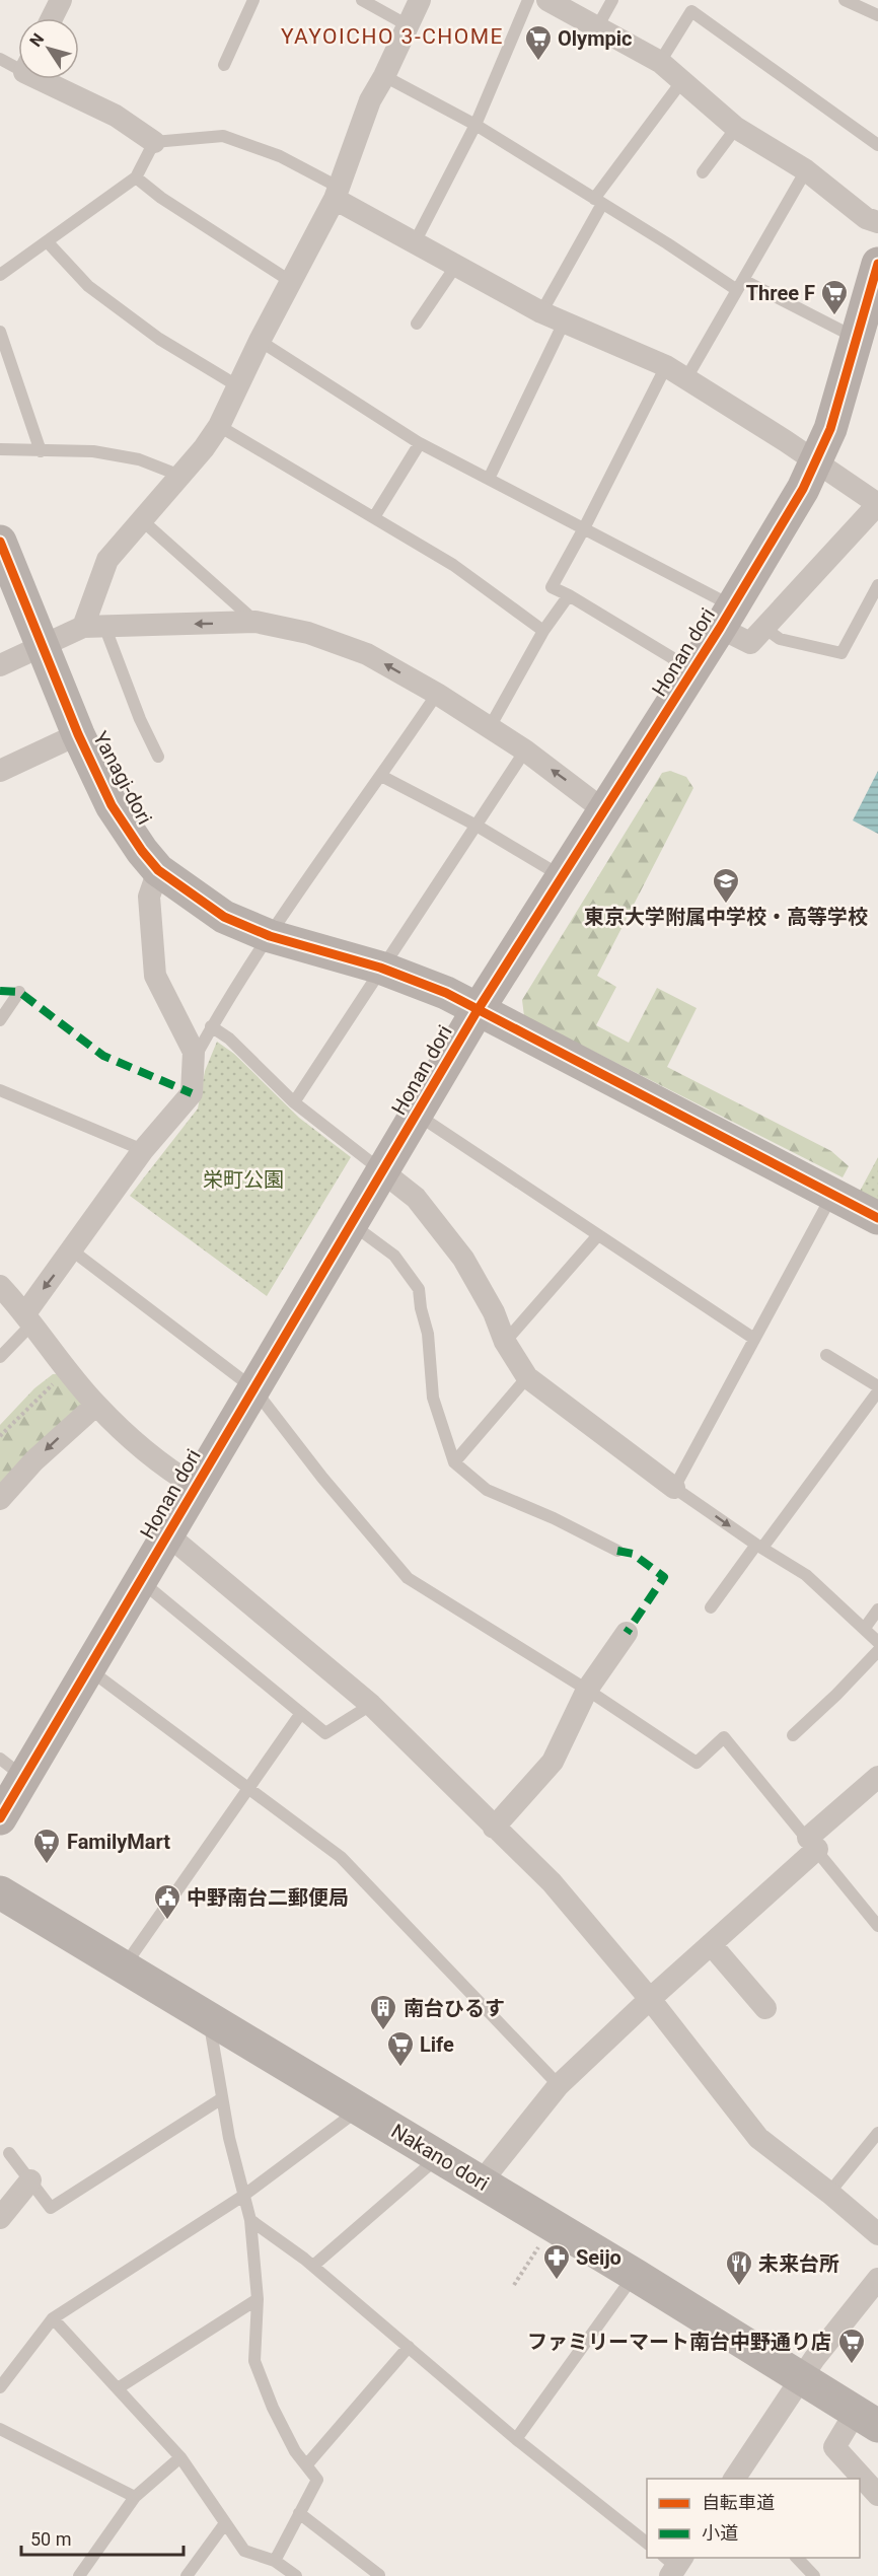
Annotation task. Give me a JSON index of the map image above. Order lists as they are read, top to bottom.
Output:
{
  "streets": {
    "main road": ["Honan dori"],
    "street": ["Yanagi-dori", "Nakano dori"]
  },
  "crossings": [
    ["Honan dori", "Yanagi-dori"]
  ],
  "districts": ["YAYOICHO 3-CHOME"],
  "parks": ["栄町公園"],
  "places": {
    "supermarket": [
      "Olympic",
      "Three F",
      "FamilyMart",
      "Life",
      "ファミリーマート南台中野通り店"
    ],
    "school or university": ["東京大学附属中学校・高等学校"],
    "public building": ["中野南台二郵便局"],
    "building": ["南台ひるす"],
    "pharmacy": ["Seijo"],
    "restaurant": ["未来台所"]
  },
  "legend": ["自転車道", "小道"],
  "scale_bar": "50 m",
  "north": "top left"
}
